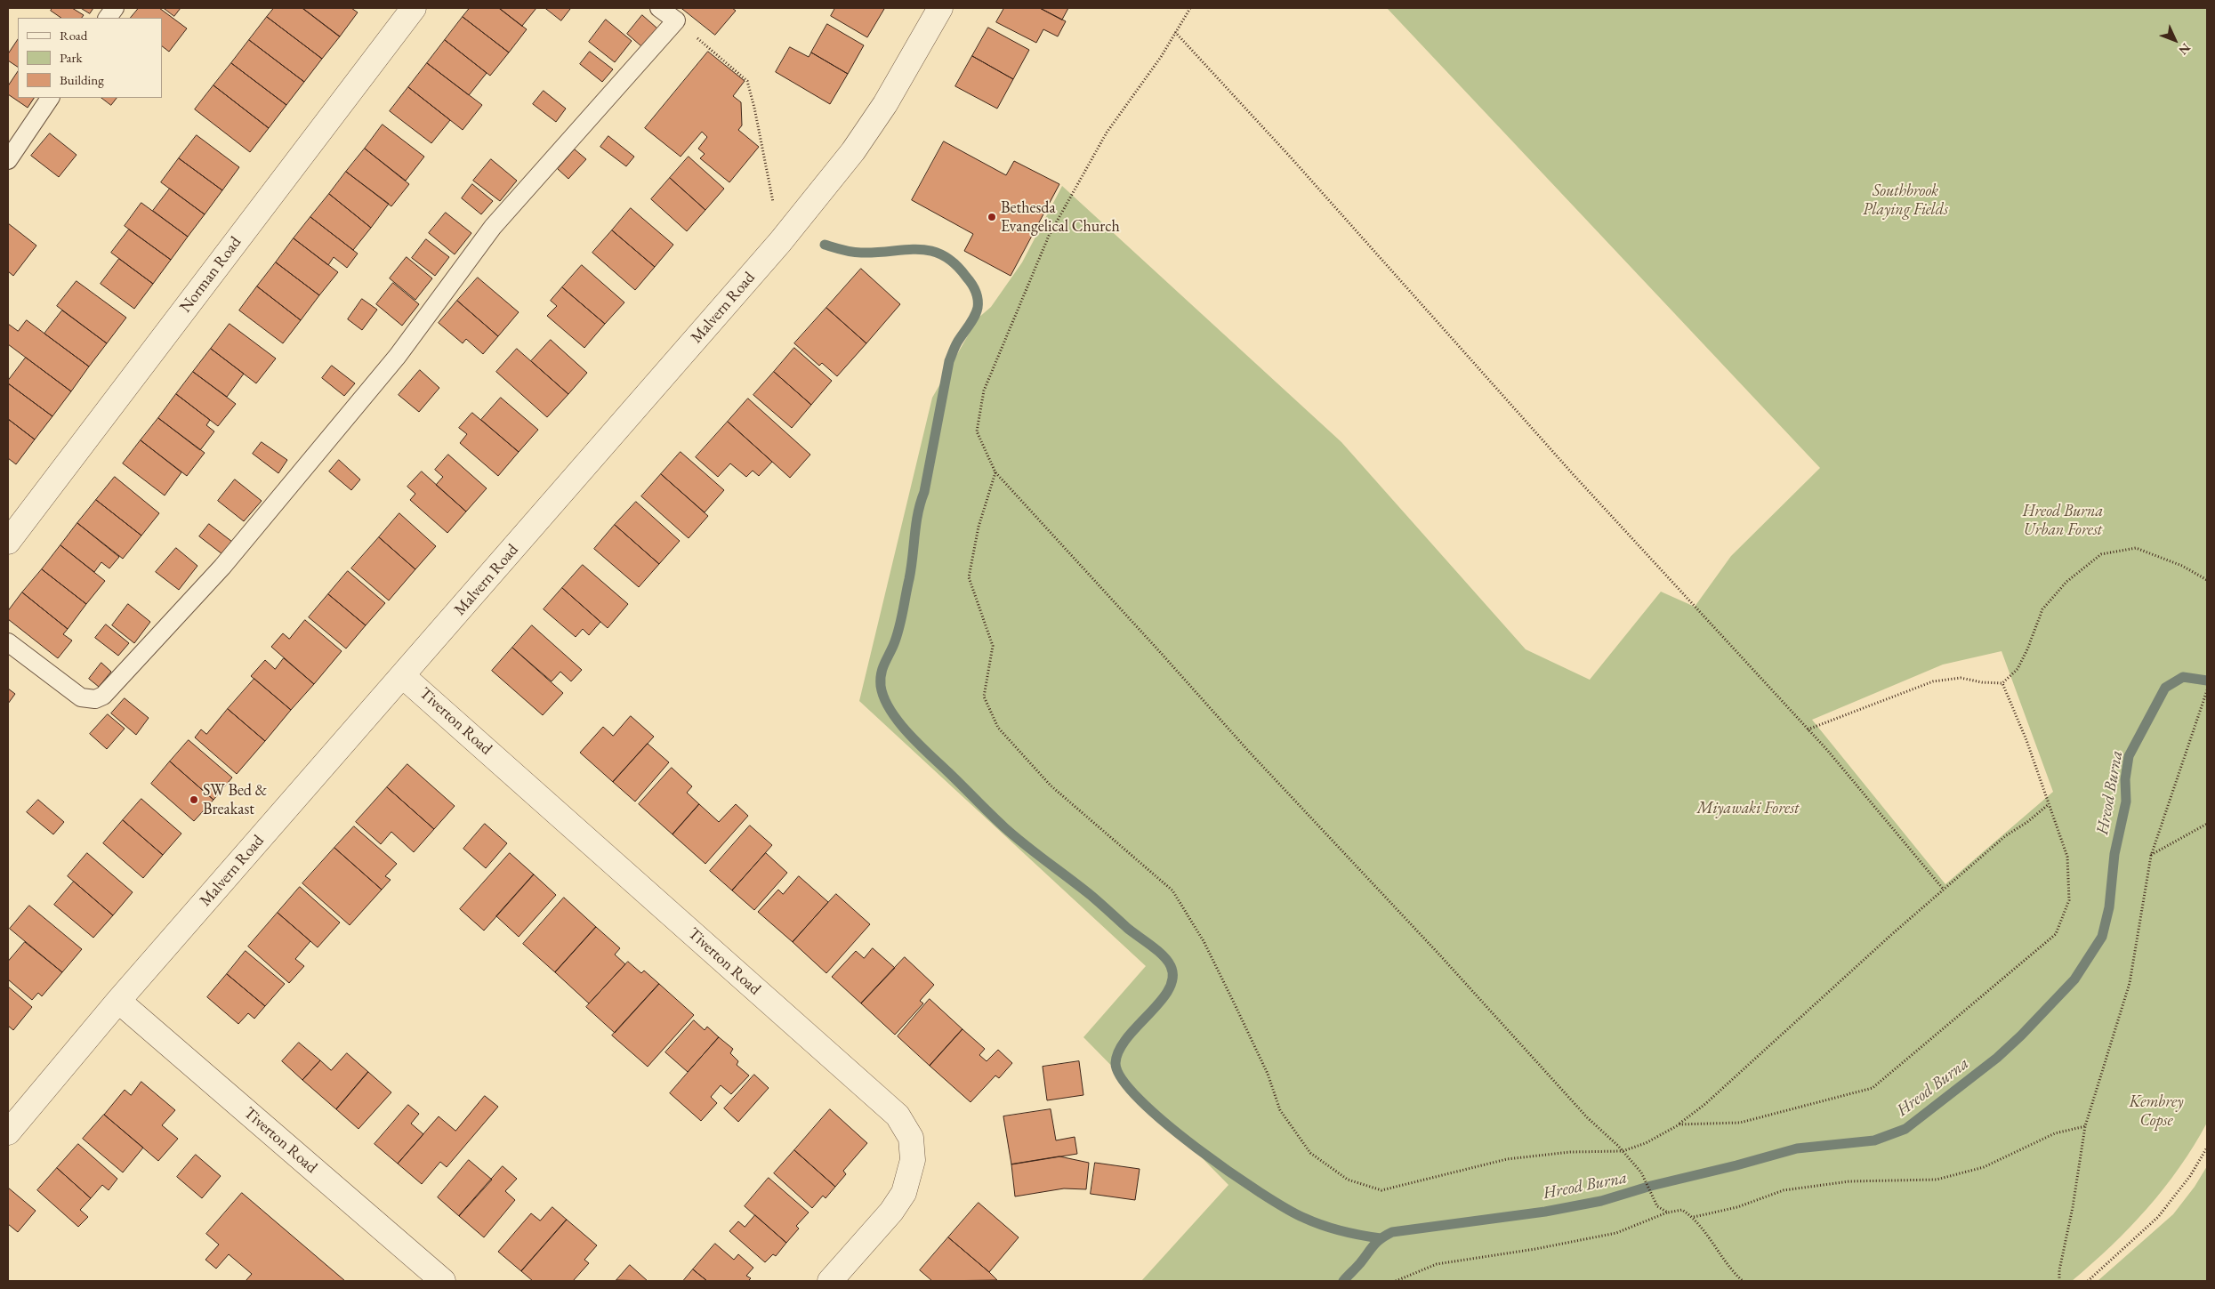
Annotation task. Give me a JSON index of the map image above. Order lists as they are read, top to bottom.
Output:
{
  "streets": {
    "street": ["Norman Road", "Malvern Road", "Tiverton Road"]
  },
  "crossings": [
    ["Malvern Road", "Tiverton Road"]
  ],
  "water": ["Hreod Burna"],
  "parks": [
    "Southbrook Playing Fields",
    "Hreod Burna Urban Forest",
    "Miyawaki Forest",
    "Kembrey Copse"
  ],
  "places": ["Bethesda Evangelical Church", "SW Bed & Breakast"],
  "legend": ["Road", "Park", "Building"],
  "north": "bottom right"
}
